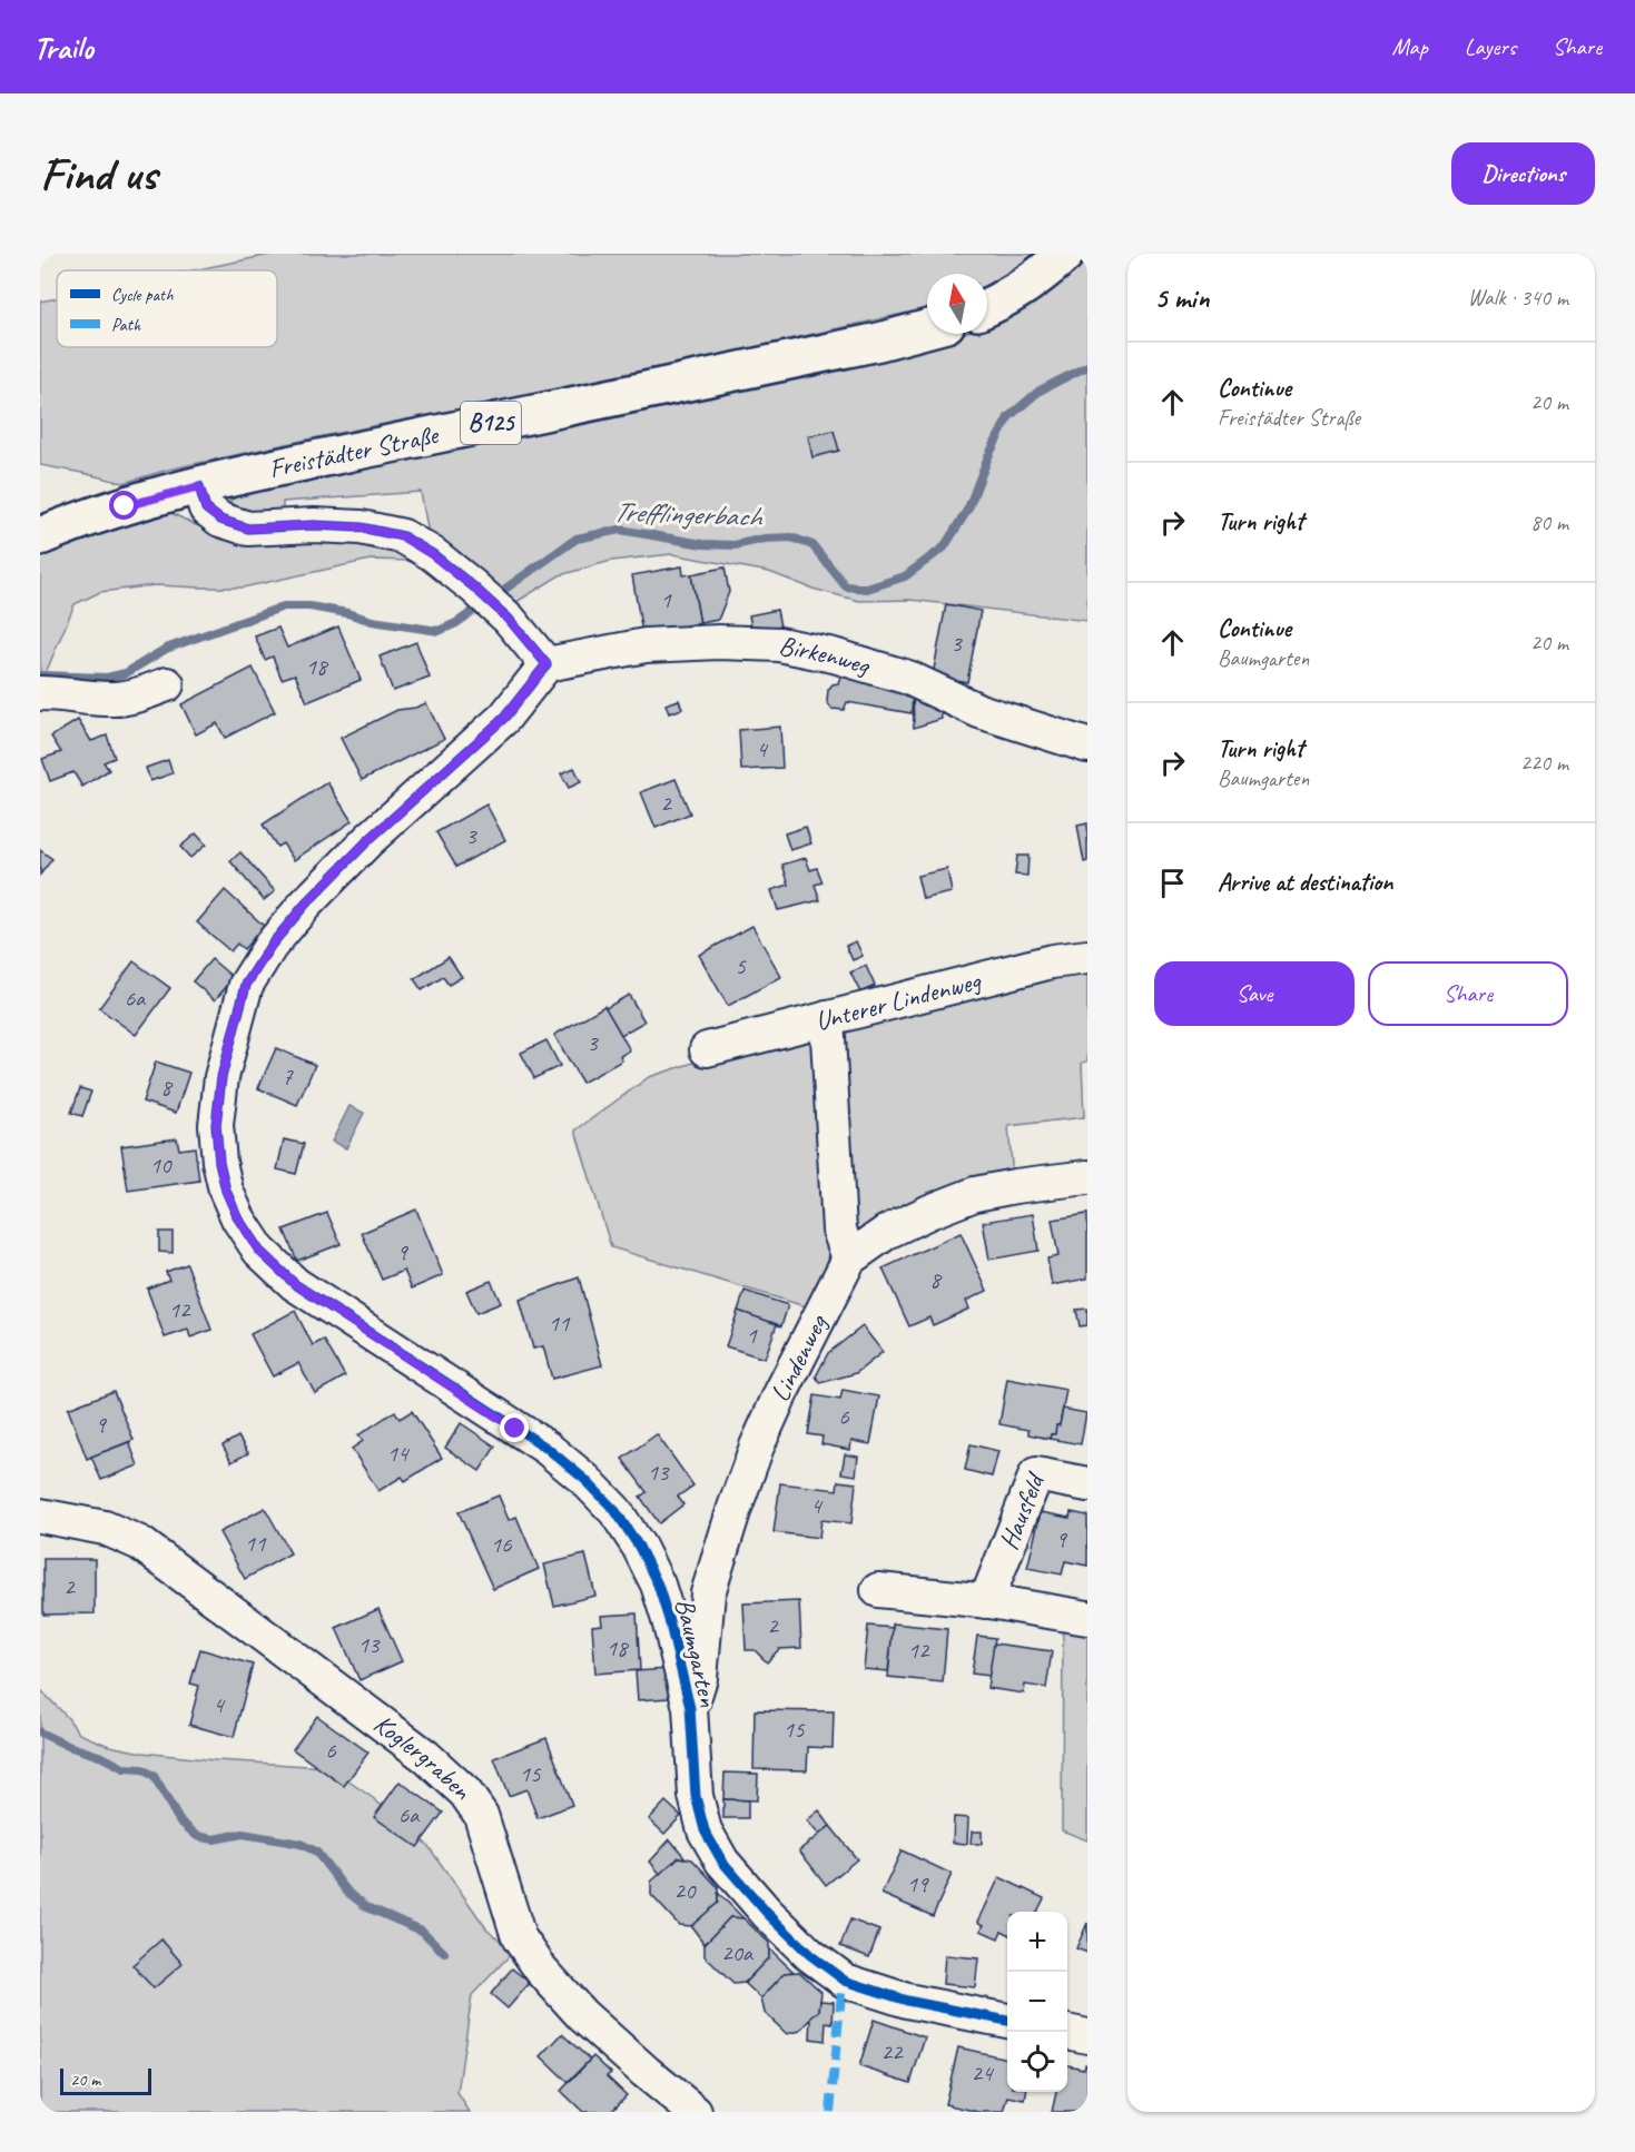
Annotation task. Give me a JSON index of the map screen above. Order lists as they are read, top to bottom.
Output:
{
  "streets": {
    "main road": ["B125", "Freistädter Straße"],
    "street": [
      "Birkenweg",
      "Unterer Lindenweg",
      "Lindenweg",
      "Hausfeld",
      "Baumgarten",
      "Koglergraben"
    ]
  },
  "crossings": [
    ["Birkenweg", "Baumgarten"],
    ["Lindenweg", "Baumgarten"]
  ],
  "water": ["Trefflingerbach"],
  "house_numbers": [
    "1",
    "3",
    "18",
    "4",
    "2",
    "3",
    "5",
    "6a",
    "3",
    "7",
    "8",
    "10",
    "9",
    "8",
    "12",
    "11",
    "1",
    "6",
    "9",
    "14",
    "13",
    "4",
    "9",
    "11",
    "16",
    "2",
    "2",
    "13",
    "18",
    "12",
    "4",
    "15",
    "6",
    "15",
    "6a",
    "19",
    "20",
    "20a",
    "22",
    "24"
  ],
  "legend": ["Cycle path", "Path"],
  "scale_bar": "20 m",
  "north": "top",
  "page": {
    "header": "Trailo",
    "nav": ["Map", "Layers", "Share"],
    "buttons": [
      "Directions",
      ["Save", "Share"]
    ],
    "title": "Find us",
    "heading": ["5 min", "Walk · 340 m"],
    "list": [
      ["Continue", "Freistädter Straße", "20 m"],
      ["Turn right", "80 m"],
      ["Continue", "Baumgarten", "20 m"],
      ["Turn right", "Baumgarten", "220 m"],
      "Arrive at destination"
    ],
    "map_buttons": ["+", "−"],
    "scale": "20 m"
  }
}
